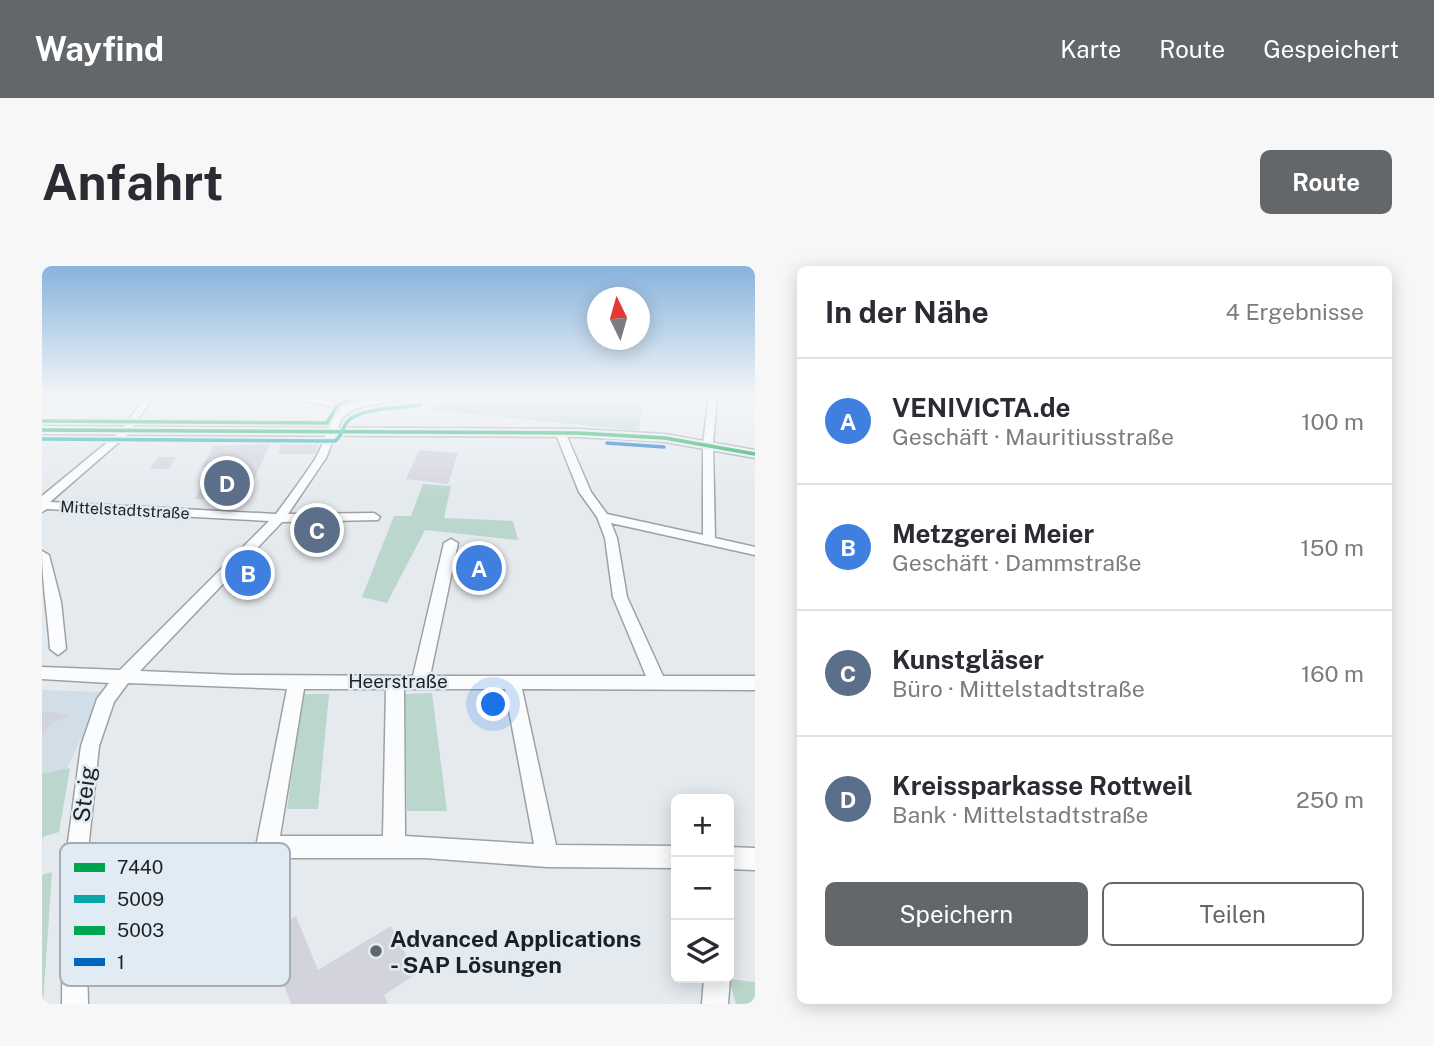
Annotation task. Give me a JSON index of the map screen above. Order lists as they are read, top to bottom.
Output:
{
  "streets": {
    "street": ["Mittelstadtstraße", "Heerstraße", "Steig"]
  },
  "crossings": [
    ["Mittelstadtstraße", "Steig"],
    ["Heerstraße", "Steig"]
  ],
  "places": ["Advanced Applications - SAP Lösungen"],
  "lines": ["transit line 7440", "transit line 5009", "transit line 1"],
  "legend": [
    "7440",
    "5009",
    "5003",
    "1"
  ],
  "north": "top",
  "page": {
    "header": "Wayfind",
    "nav": ["Karte", "Route", "Gespeichert"],
    "buttons": [
      "Route",
      ["Speichern", "Teilen"]
    ],
    "title": "Anfahrt",
    "heading": ["In der Nähe", "4 Ergebnisse"],
    "list": [
      {
        "mark": "A",
        "name": "VENIVICTA.de",
        "note": "Geschäft · Mauritiusstraße",
        "value": "100 m"
      },
      {
        "mark": "B",
        "name": "Metzgerei Meier",
        "note": "Geschäft · Dammstraße",
        "value": "150 m"
      },
      {
        "mark": "C",
        "name": "Kunstgläser",
        "note": "Büro · Mittelstadtstraße",
        "value": "160 m"
      },
      {
        "mark": "D",
        "name": "Kreissparkasse Rottweil",
        "note": "Bank · Mittelstadtstraße",
        "value": "250 m"
      }
    ],
    "pins": [
      "D",
      "C",
      "A",
      "B"
    ],
    "map_buttons": ["+", "−"]
  }
}
